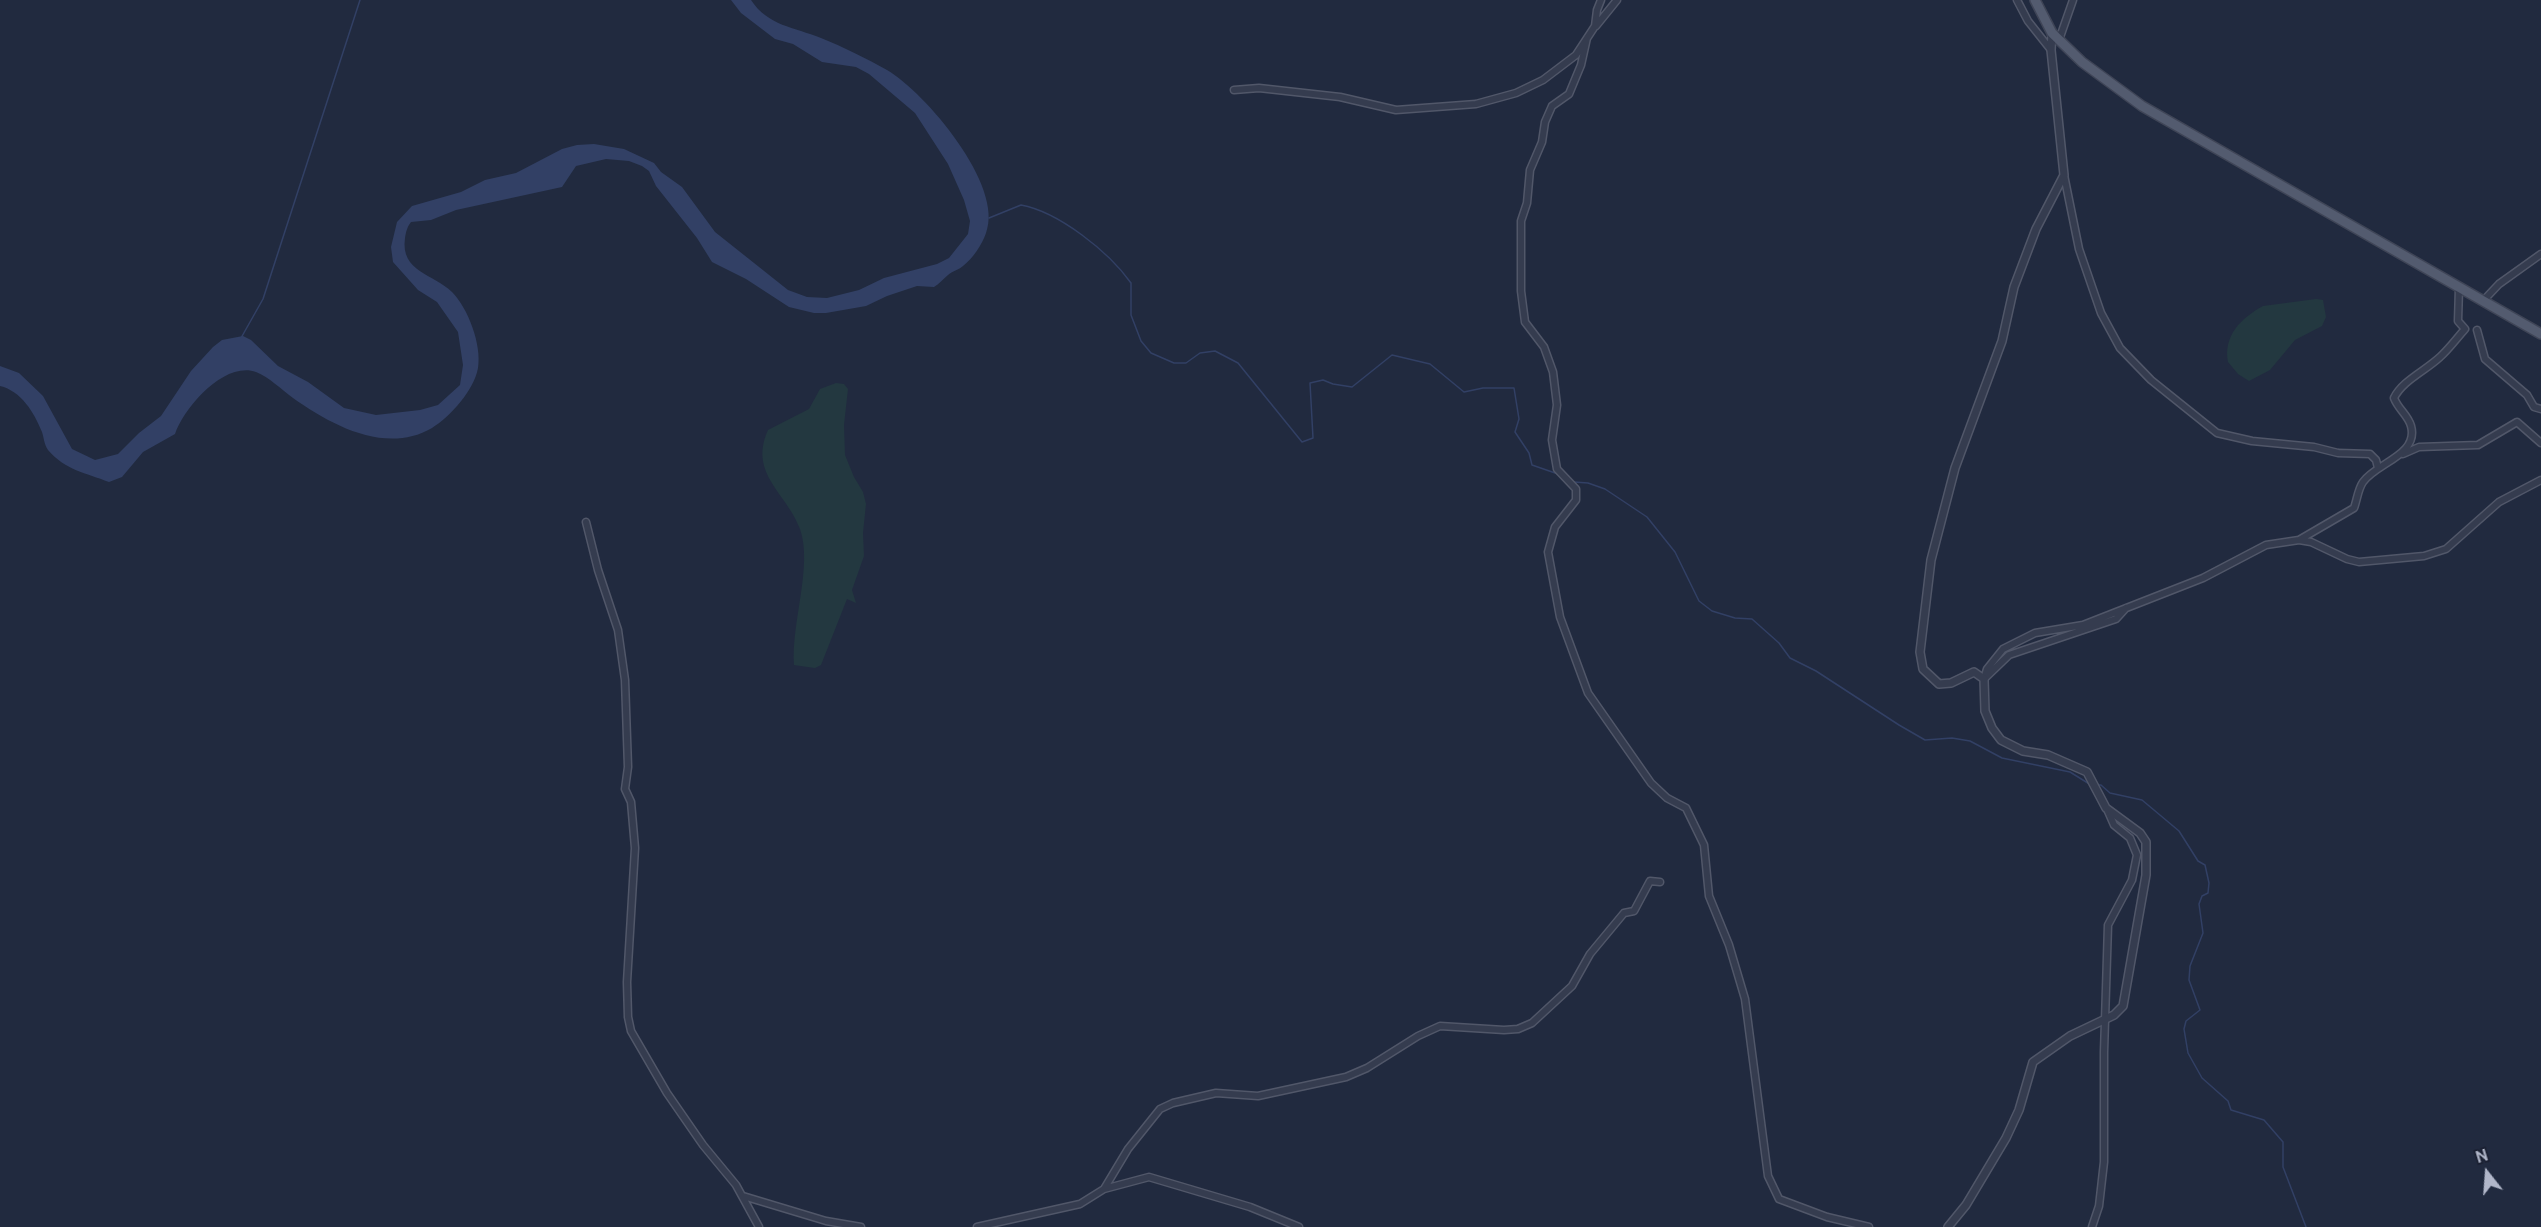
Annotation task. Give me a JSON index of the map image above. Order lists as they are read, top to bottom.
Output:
{
  "north": "top"
}
